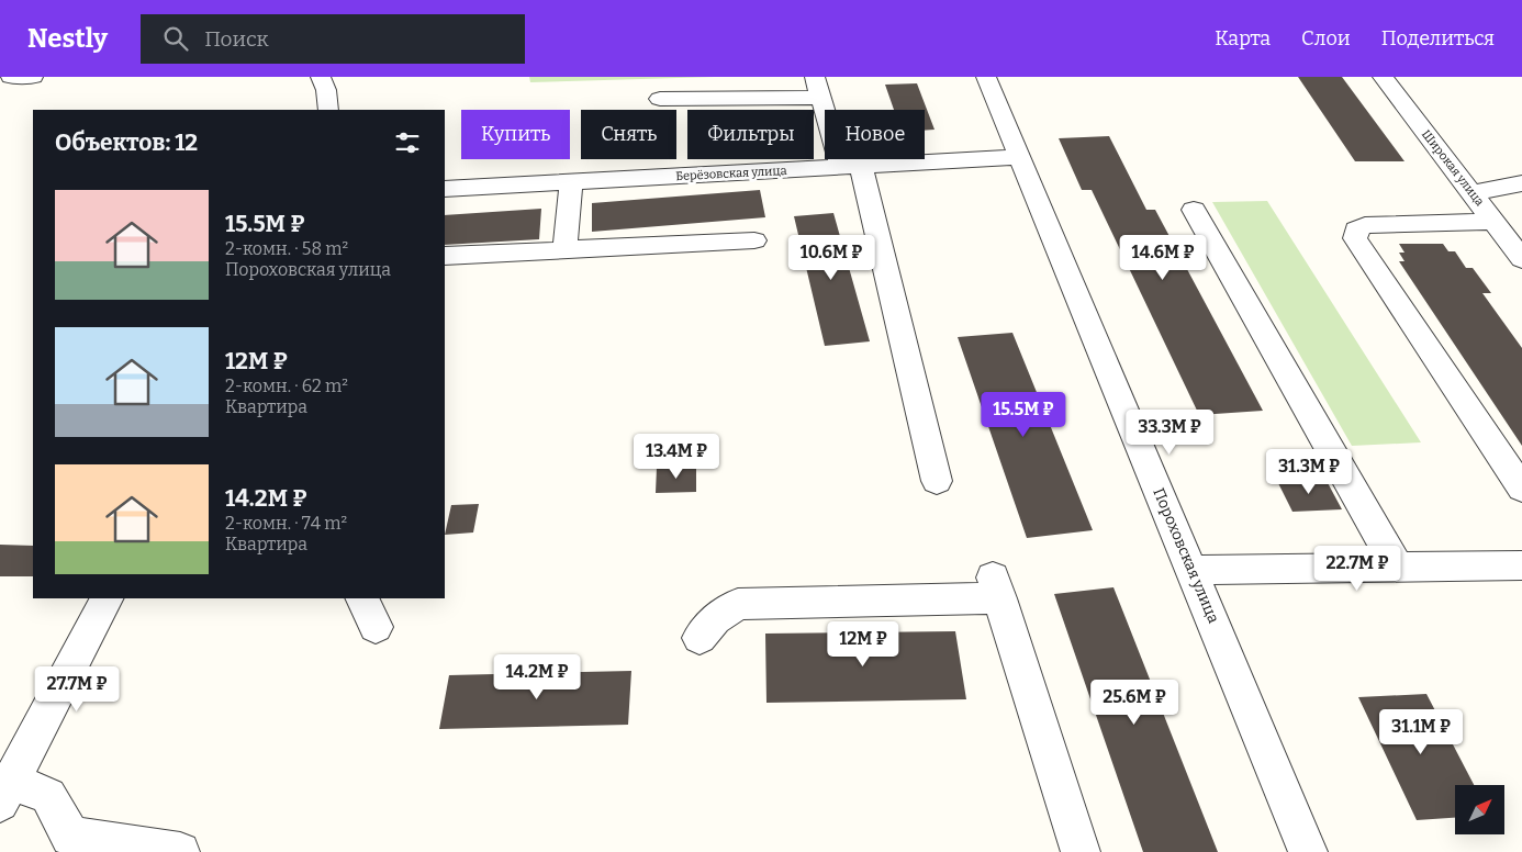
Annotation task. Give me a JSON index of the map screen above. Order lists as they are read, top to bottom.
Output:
{
  "streets": {
    "street": ["Широкая улица", "Берёзовская улица", "Пороховская улица"]
  },
  "crossings": [
    ["Берёзовская улица", "Пороховская улица"]
  ],
  "north": "top right",
  "page": {
    "header": "Nestly",
    "search": "Поиск",
    "nav": ["Карта", "Слои", "Поделиться"],
    "chip": [
      "Купить",
      "Снять",
      "Фильтры",
      "Новое"
    ],
    "heading": "Объектов: 12",
    "list": [
      {
        "name": "15.5M ₽",
        "note": "2-комн. · 58 m² · Пороховская улица"
      },
      {
        "name": "12M ₽",
        "note": "2-комн. · 62 m² · Квартира"
      },
      {
        "name": "14.2M ₽",
        "note": "2-комн. · 74 m² · Квартира"
      }
    ],
    "price": [
      "10.6M ₽",
      "14.6M ₽",
      "15.5M ₽",
      "33.3M ₽",
      "13.4M ₽",
      "31.3M ₽",
      "22.7M ₽",
      "12M ₽",
      "14.2M ₽",
      "27.7M ₽",
      "25.6M ₽",
      "31.1M ₽"
    ]
  }
}
